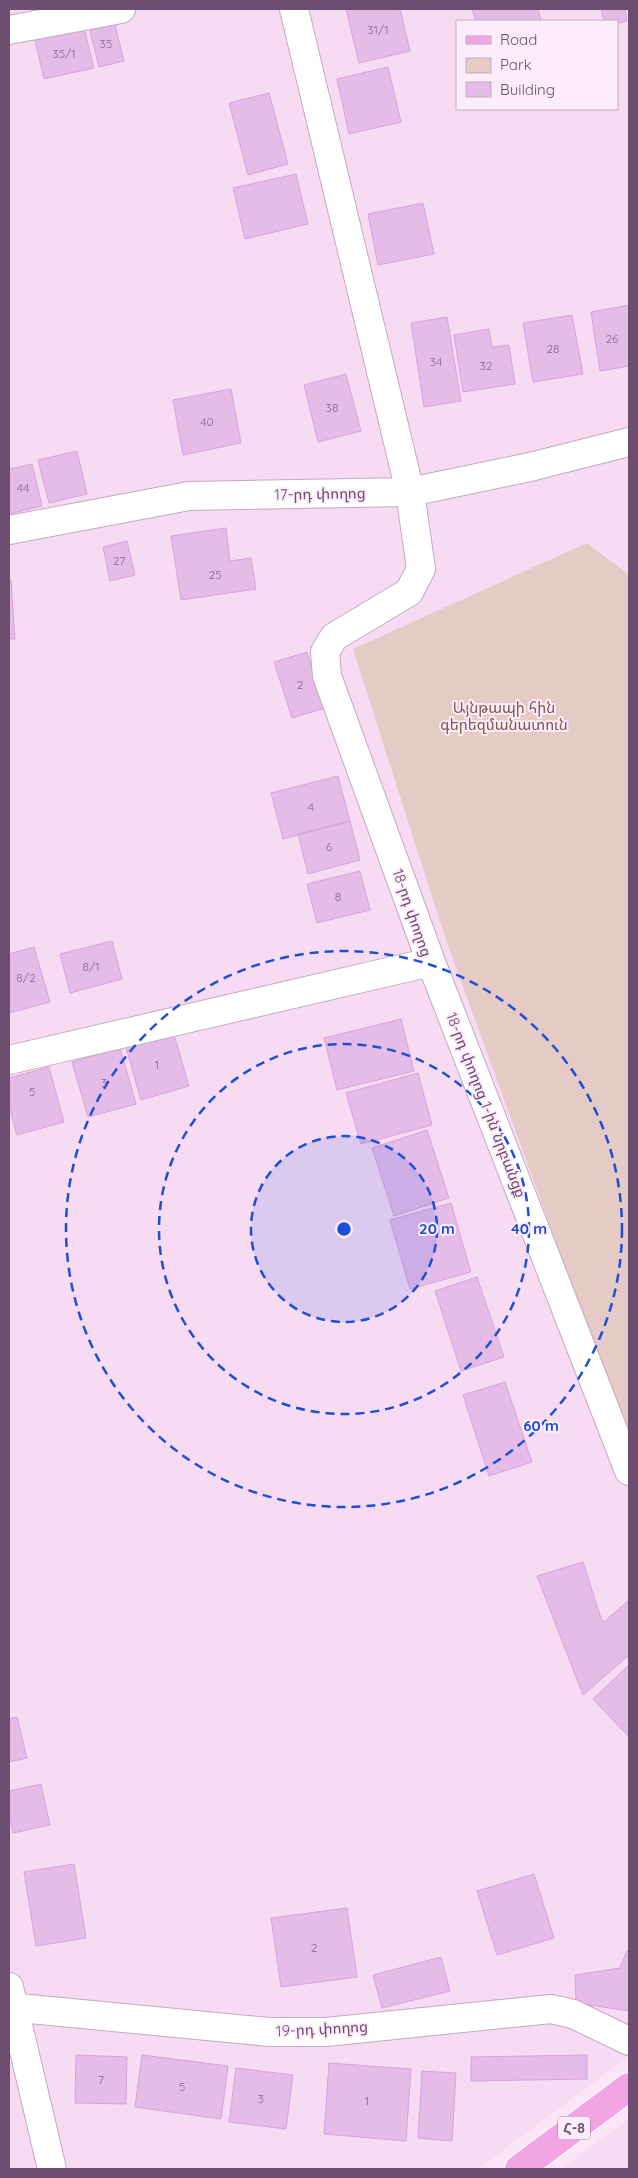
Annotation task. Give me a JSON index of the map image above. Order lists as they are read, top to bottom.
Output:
{
  "streets": {
    "main road": ["Հ-8"],
    "street": [
      "17-րդ փողոց",
      "18-րդ փողոց",
      "18-րդ փողոց 1-ին նրբանցք",
      "19-րդ փողոց"
    ]
  },
  "crossings": [
    ["17-րդ փողոց", "18-րդ փողոց"],
    ["18-րդ փողոց", "18-րդ փողոց 1-ին նրբանցք"]
  ],
  "parks": ["Այնթապի հին գերեզմանատուն"],
  "house_numbers": [
    "31/1",
    "35",
    "35/1",
    "26",
    "28",
    "34",
    "32",
    "38",
    "40",
    "44",
    "27",
    "25",
    "2",
    "4",
    "6",
    "8",
    "8/1",
    "8/2",
    "1",
    "3",
    "5",
    "2",
    "7",
    "5",
    "3",
    "1"
  ],
  "legend": ["Road", "Park", "Building"],
  "rings": ["20 m", "40 m", "60 m"]
}
